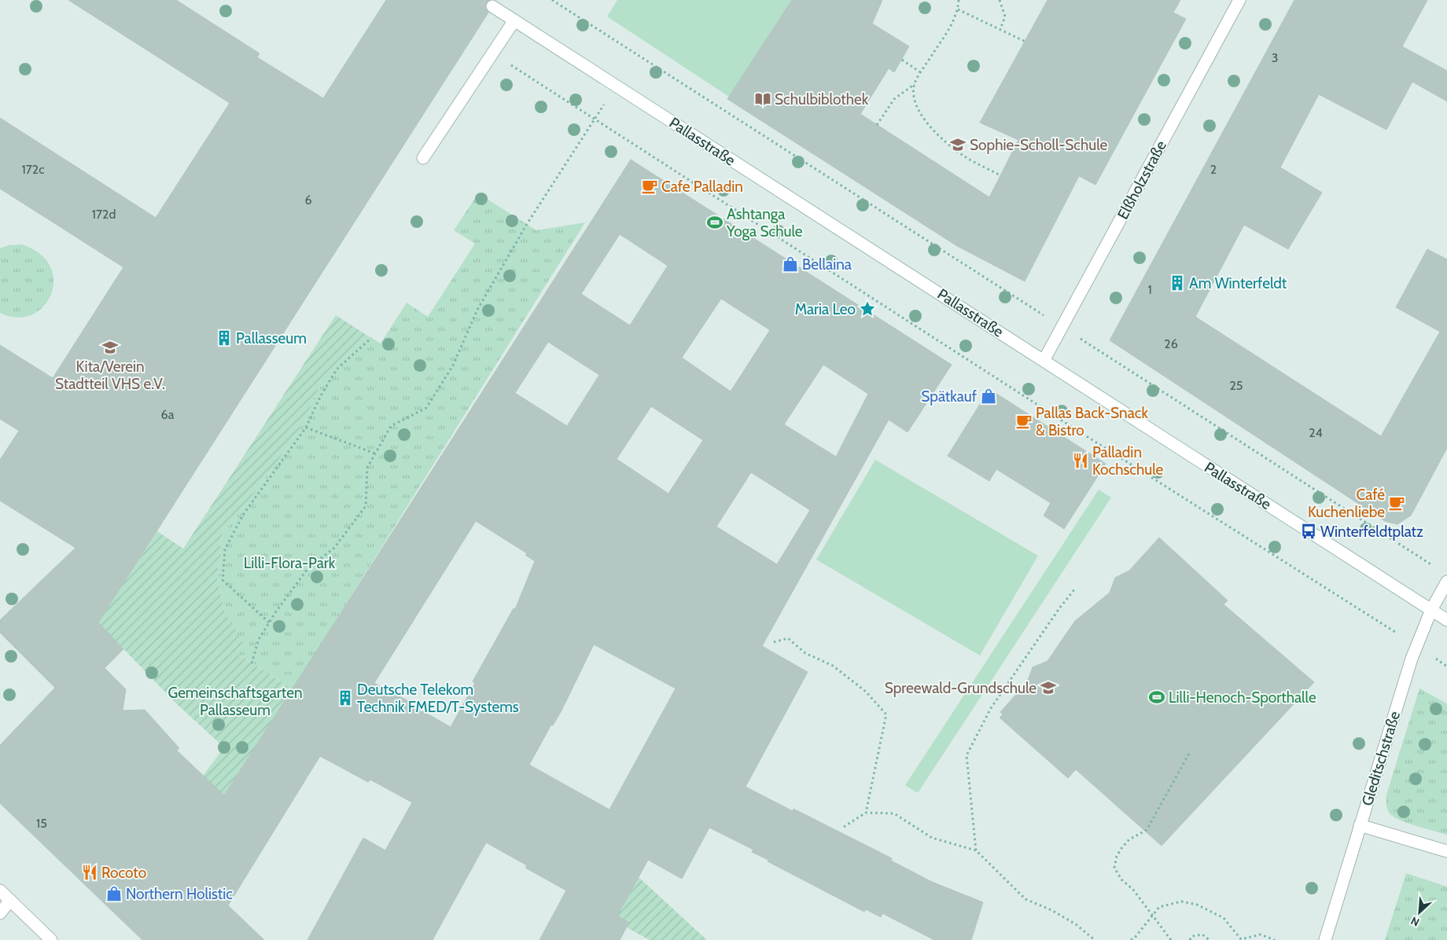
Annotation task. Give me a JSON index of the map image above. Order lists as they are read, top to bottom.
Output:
{
  "streets": {
    "main road": ["Pallasstraße", "Elßholzstraße", "Gleditschstraße"]
  },
  "crossings": [
    ["Pallasstraße", "Elßholzstraße"],
    ["Pallasstraße", "Gleditschstraße"]
  ],
  "parks": ["Lilli-Flora-Park", "Gemeinschaftsgarten Pallasseum"],
  "places": {
    "library": ["Schulbiblothek"],
    "school or university": ["Sophie-Scholl-Schule", "Kita/Verein Stadtteil VHS e.V.", "Spreewald-Grundschule"],
    "cafe": ["Cafe Palladin", "Pallas Back-Snack & Bistro", "Café Kuchenliebe"],
    "sports": ["Ashtanga Yoga Schule", "Lilli-Henoch-Sporthalle"],
    "shop": ["Bellaina", "Spätkauf", "Northern Holistic"],
    "building": ["Am Winterfeldt", "Pallasseum", "Deutsche Telekom Technik FMED/T-Systems"],
    "place": ["Maria Leo"],
    "restaurant": ["Palladin Kochschule", "Rocoto"],
    "bus stop": ["Winterfeldtplatz"]
  },
  "house_numbers": [
    "3",
    "172c",
    "2",
    "6",
    "172d",
    "1",
    "26",
    "25",
    "6a",
    "24",
    "15"
  ],
  "north": "bottom left"
}
